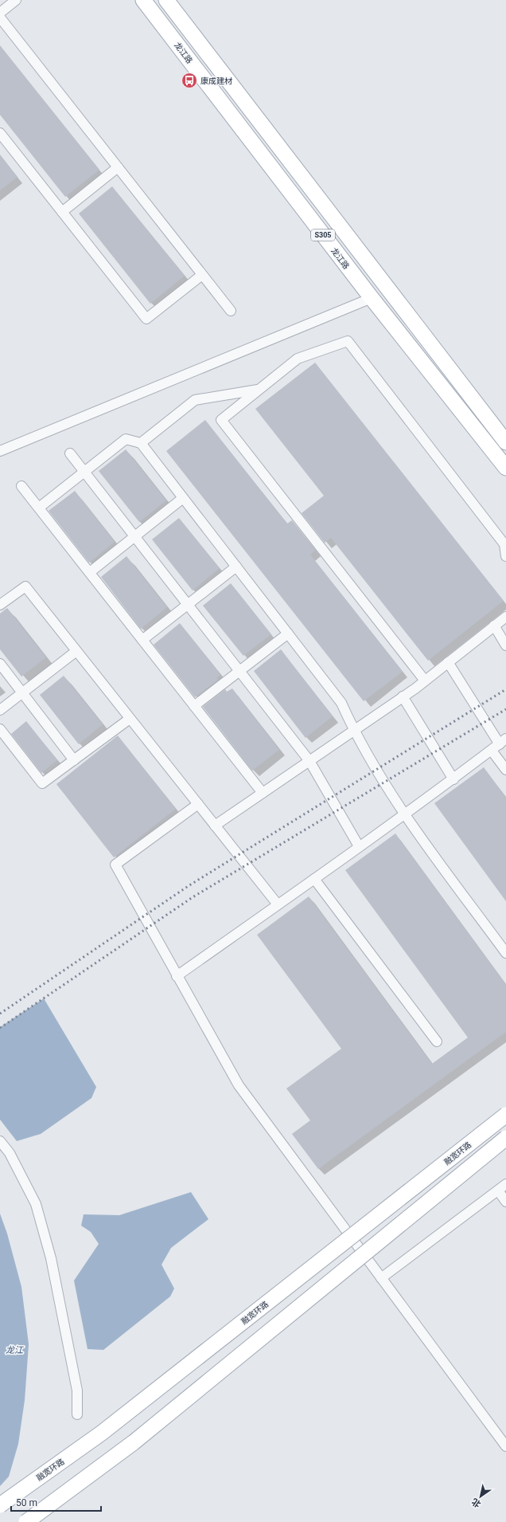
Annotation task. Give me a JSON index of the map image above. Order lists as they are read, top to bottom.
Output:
{
  "streets": {
    "main road": ["龙江路", "S305", "融宽环路"]
  },
  "water": ["龙江"],
  "places": {
    "bus stop": ["康成建材"]
  },
  "scale_bar": "50 m",
  "north": "bottom left"
}
